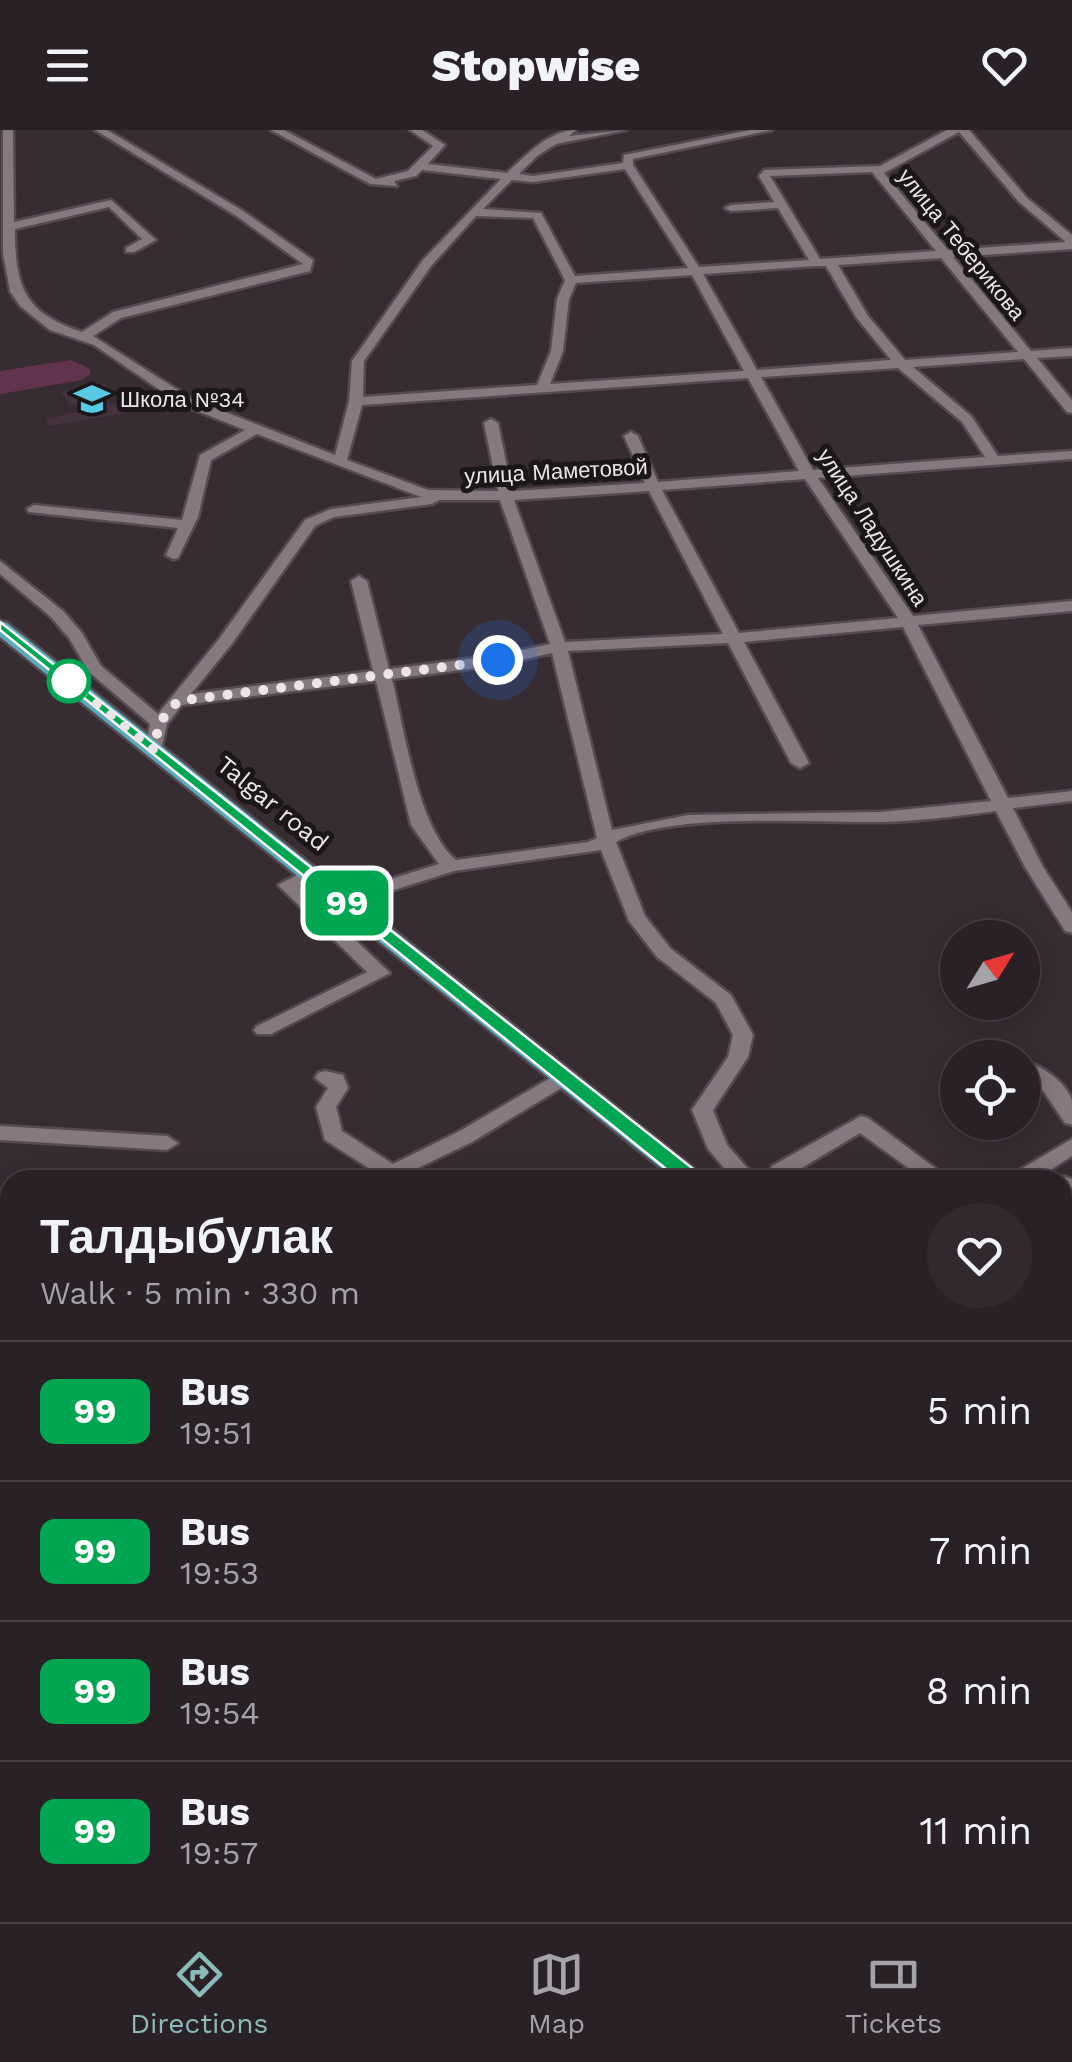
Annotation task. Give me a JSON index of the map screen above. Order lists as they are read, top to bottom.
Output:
{
  "streets": {
    "main road": ["Talgar road"],
    "street": ["улица Теберикова", "улица Маметовой", "улица Ладушкина"]
  },
  "crossings": [
    ["улица Маметовой", "улица Ладушкина"]
  ],
  "places": {
    "school or university": ["Школа №34"]
  },
  "lines": ["bus line 99"],
  "north": "top right",
  "page": {
    "header": "Stopwise",
    "on_map": "99",
    "heading": ["Талдыбулак", "Walk · 5 min · 330 m"],
    "list": [
      {
        "mark": "99",
        "name": "Bus",
        "note": "19:51",
        "value": "5 min"
      },
      {
        "mark": "99",
        "name": "Bus",
        "note": "19:53",
        "value": "7 min"
      },
      {
        "mark": "99",
        "name": "Bus",
        "note": "19:54",
        "value": "8 min"
      },
      {
        "mark": "99",
        "name": "Bus",
        "note": "19:57",
        "value": "11 min"
      }
    ],
    "tabs": ["Directions", "Map", "Tickets"]
  }
}
